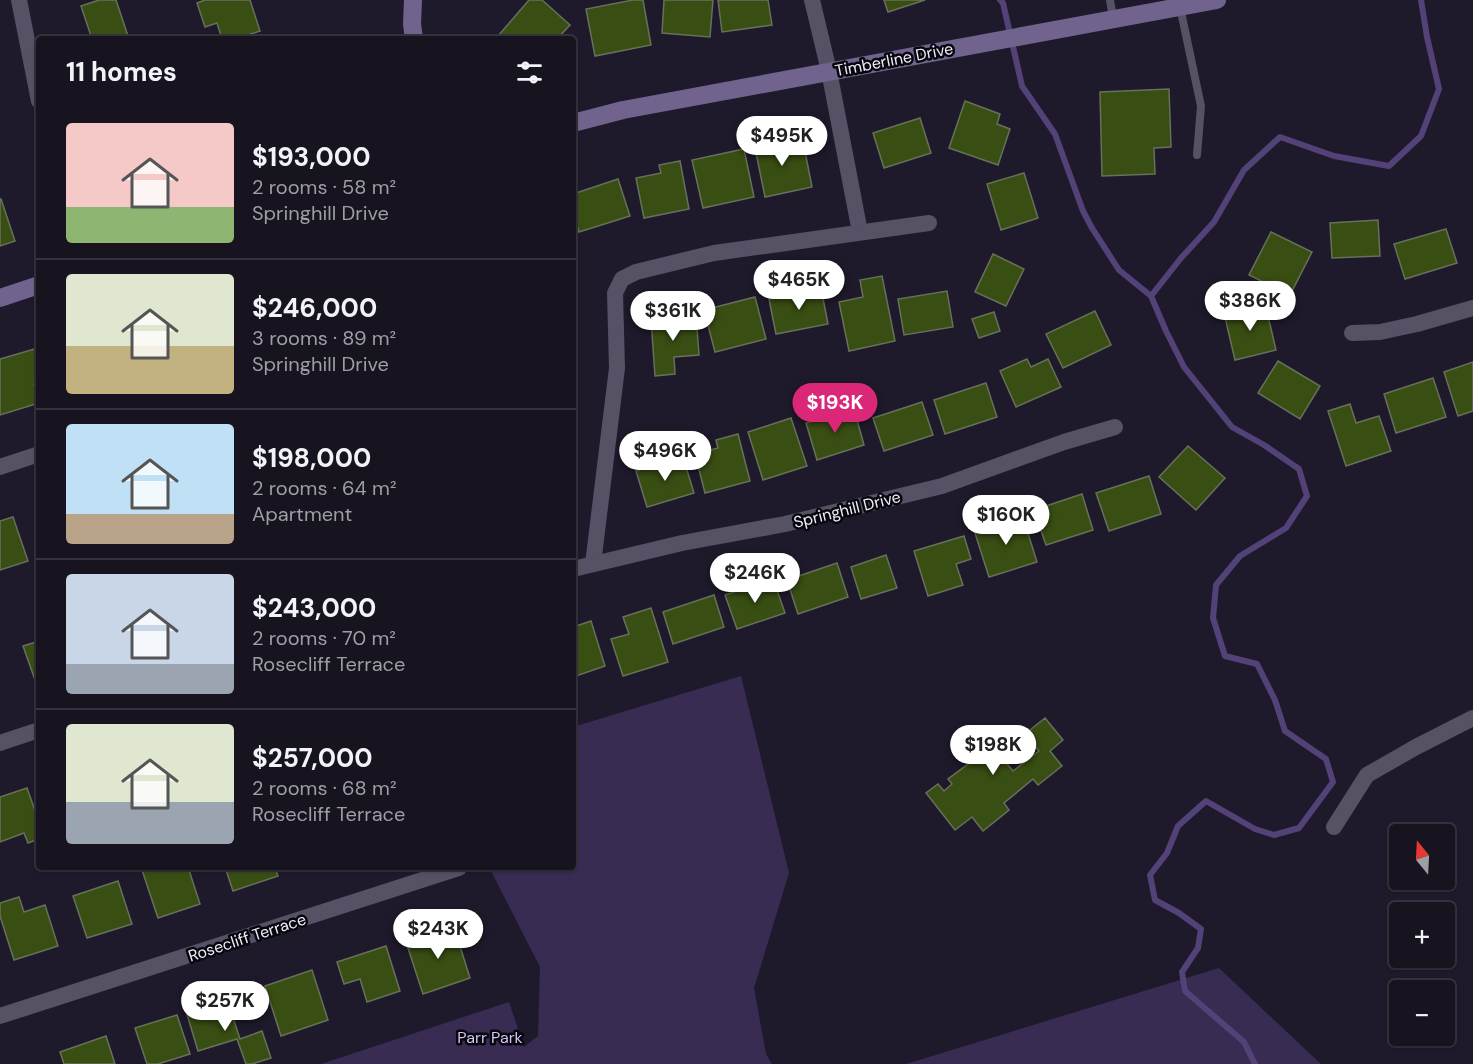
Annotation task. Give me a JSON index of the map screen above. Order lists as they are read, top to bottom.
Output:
{
  "streets": {
    "street": ["Timberline Drive", "Springhill Drive", "Rosecliff Terrace"]
  },
  "parks": ["Parr Park"],
  "north": "top",
  "page": {
    "heading": "11 homes",
    "list": [
      {
        "name": "$193,000",
        "note": "2 rooms · 58 m² · Springhill Drive"
      },
      {
        "name": "$246,000",
        "note": "3 rooms · 89 m² · Springhill Drive"
      },
      {
        "name": "$198,000",
        "note": "2 rooms · 64 m² · Apartment"
      },
      {
        "name": "$243,000",
        "note": "2 rooms · 70 m² · Rosecliff Terrace"
      },
      {
        "name": "$257,000",
        "note": "2 rooms · 68 m² · Rosecliff Terrace"
      }
    ],
    "price": [
      "$495K",
      "$465K",
      "$386K",
      "$361K",
      "$193K",
      "$496K",
      "$160K",
      "$246K",
      "$198K",
      "$243K",
      "$257K"
    ],
    "map_buttons": ["+", "−"]
  }
}
